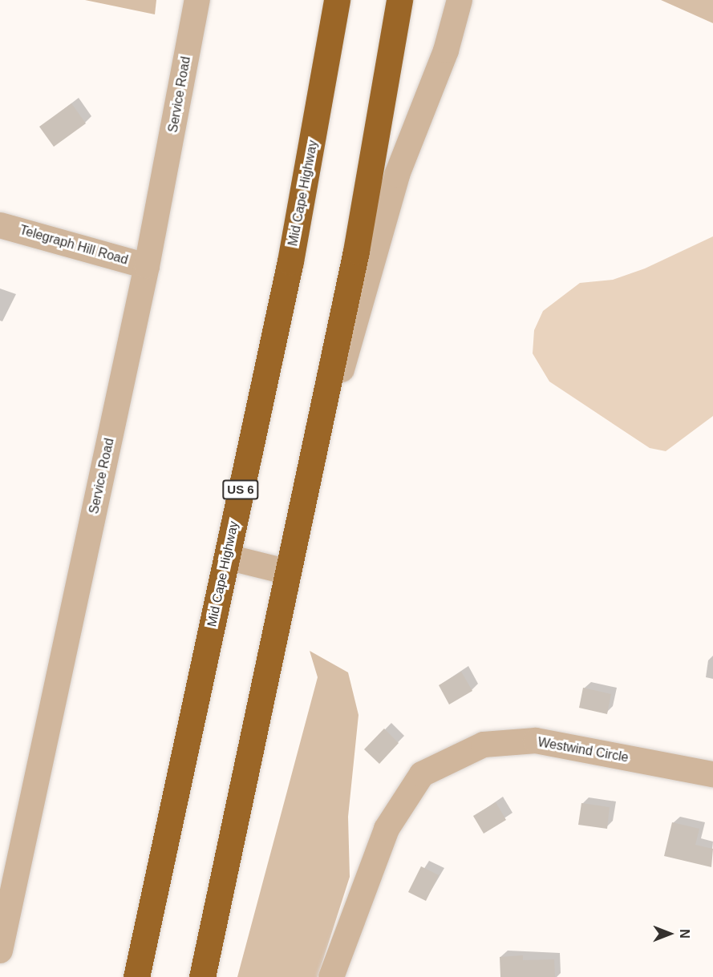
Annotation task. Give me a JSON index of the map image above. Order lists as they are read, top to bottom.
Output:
{
  "streets": {
    "highway": ["Mid Cape Highway", "US 6"],
    "street": ["Service Road", "Telegraph Hill Road", "Westwind Circle"]
  },
  "crossings": [
    ["Service Road", "Telegraph Hill Road"]
  ],
  "north": "right"
}
